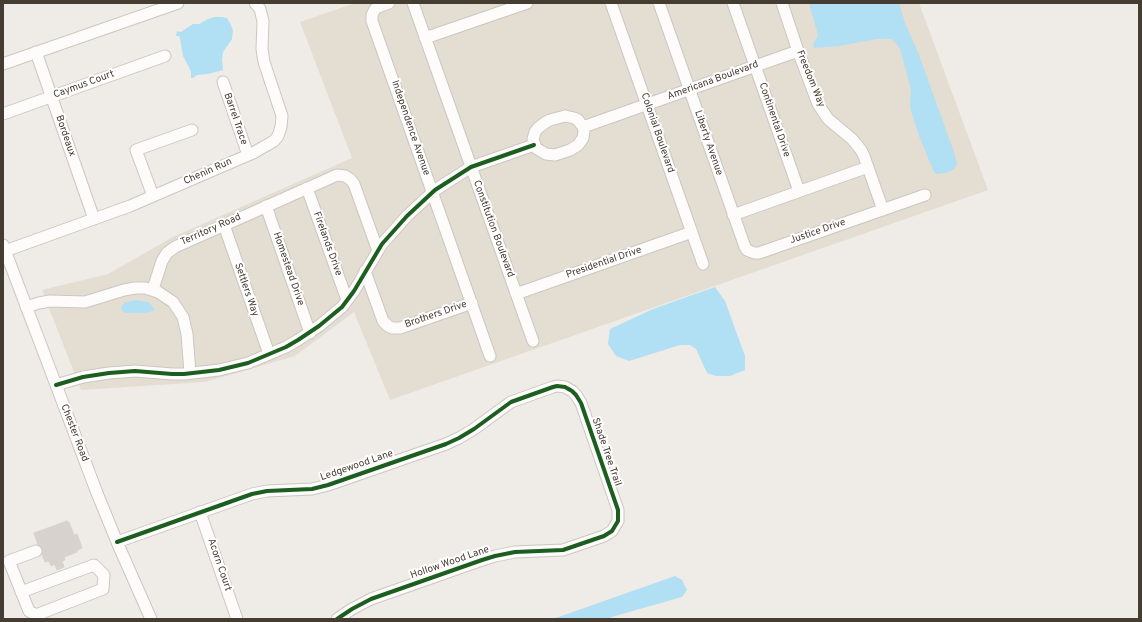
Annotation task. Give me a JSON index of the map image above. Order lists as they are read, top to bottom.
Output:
{
  "streets": {
    "street": [
      "Freedom Way",
      "Americana Boulevard",
      "Caymus Court",
      "Barrel Trace",
      "Continental Drive",
      "Independence Avenue",
      "Colonial Boulevard",
      "Bordeaux",
      "Liberty Avenue",
      "Chenin Run",
      "Constitution Boulevard",
      "Territory Road",
      "Justice Drive",
      "Firelands Drive",
      "Presidential Drive",
      "Homestead Drive",
      "Settlers Way",
      "Brothers Drive",
      "Chester Road",
      "Shade Tree Trail",
      "Ledgewood Lane",
      "Hollow Wood Lane",
      "Acorn Court"
    ]
  },
  "crossings": [
    ["Freedom Way", "Americana Boulevard"],
    ["Freedom Way", "Justice Drive"],
    ["Americana Boulevard", "Continental Drive"],
    ["Americana Boulevard", "Colonial Boulevard"],
    ["Americana Boulevard", "Liberty Avenue"],
    ["Caymus Court", "Bordeaux"],
    ["Barrel Trace", "Chenin Run"],
    ["Independence Avenue", "Brothers Drive"],
    ["Colonial Boulevard", "Presidential Drive"],
    ["Bordeaux", "Chenin Run"],
    ["Liberty Avenue", "Justice Drive"],
    ["Chenin Run", "Chester Road"],
    ["Constitution Boulevard", "Presidential Drive"],
    ["Territory Road", "Firelands Drive"],
    ["Territory Road", "Homestead Drive"],
    ["Territory Road", "Settlers Way"],
    ["Chester Road", "Ledgewood Lane"],
    ["Shade Tree Trail", "Ledgewood Lane"],
    ["Shade Tree Trail", "Hollow Wood Lane"],
    ["Ledgewood Lane", "Acorn Court"]
  ]
}
